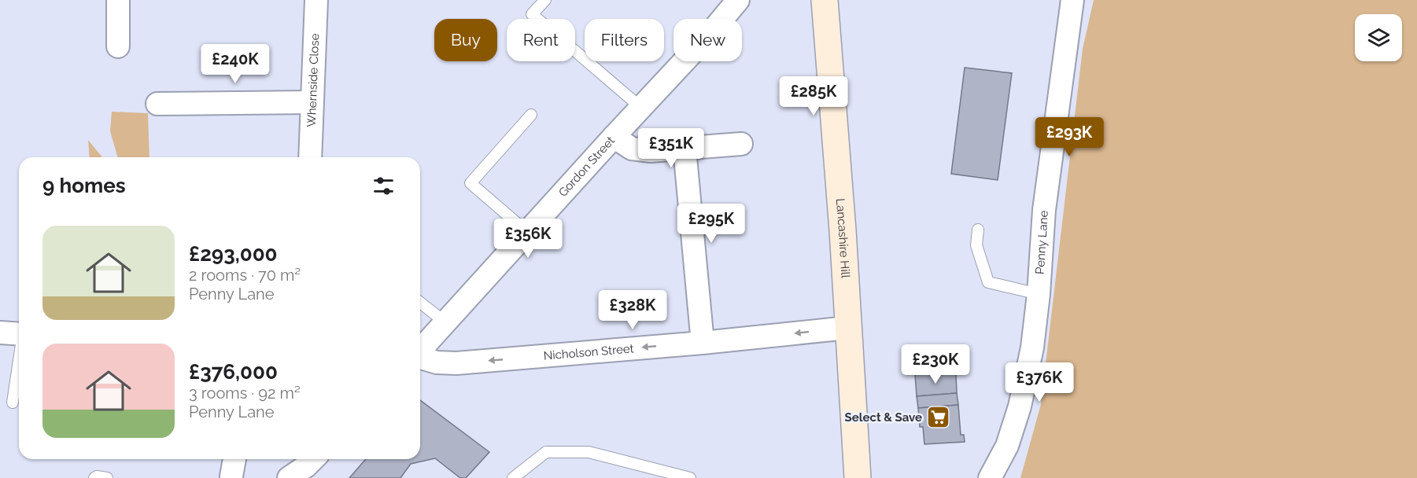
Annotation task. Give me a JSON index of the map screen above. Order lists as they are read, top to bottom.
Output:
{
  "streets": {
    "main road": ["Lancashire Hill"],
    "street": [
      "Whernside Close",
      "Gordon Street",
      "Penny Lane",
      "Nicholson Street"
    ]
  },
  "crossings": [
    ["Lancashire Hill", "Nicholson Street"]
  ],
  "one_way": ["Nicholson Street"],
  "places": {
    "supermarket": ["Select & Save"]
  },
  "page": {
    "chip": [
      "Buy",
      "Rent",
      "Filters",
      "New"
    ],
    "price": [
      "£240K",
      "£285K",
      "£293K",
      "£351K",
      "£295K",
      "£356K",
      "£328K",
      "£230K",
      "£376K"
    ],
    "heading": "9 homes",
    "list": [
      {
        "name": "£293,000",
        "note": "2 rooms · 70 m² · Penny Lane"
      },
      {
        "name": "£376,000",
        "note": "3 rooms · 92 m² · Penny Lane"
      }
    ]
  }
}
